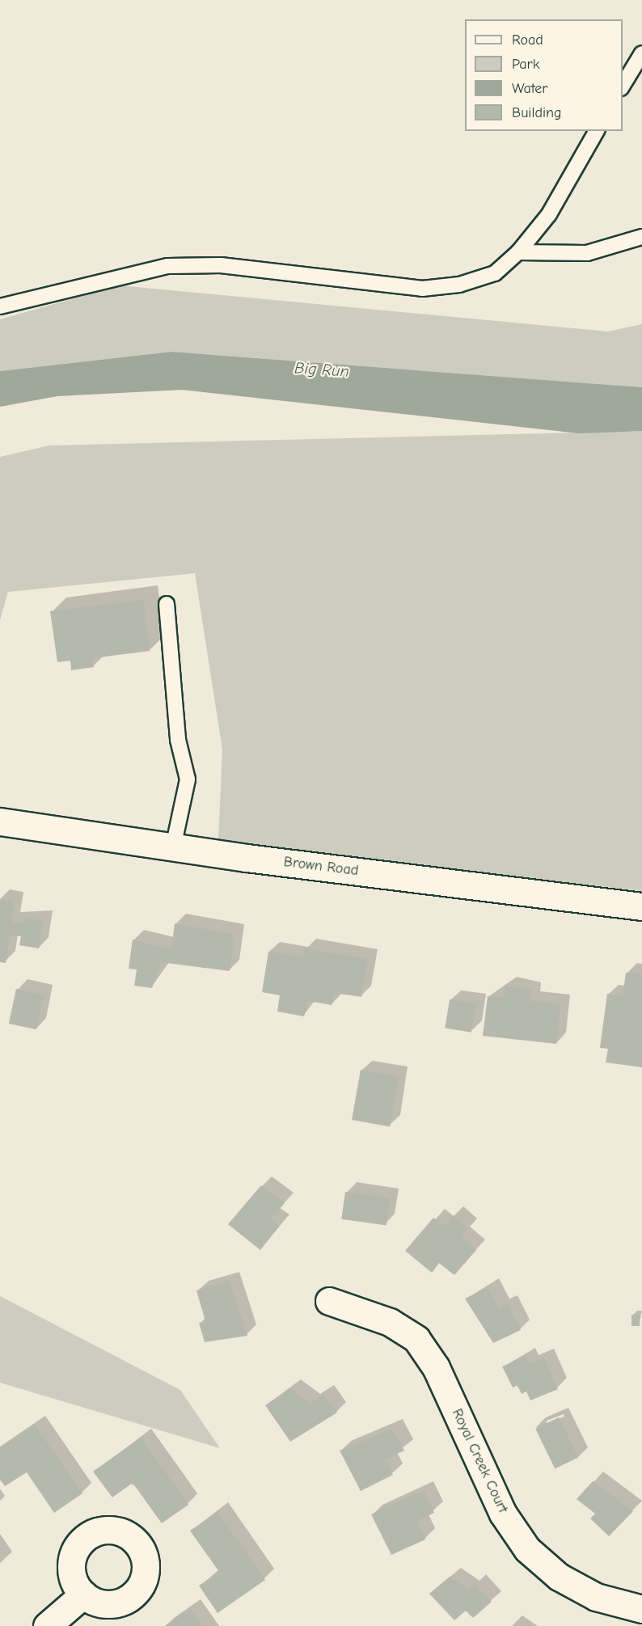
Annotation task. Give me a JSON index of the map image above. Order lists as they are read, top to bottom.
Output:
{
  "streets": {
    "street": ["Brown Road", "Royal Creek Court"]
  },
  "water": ["Big Run"],
  "legend": [
    "Road",
    "Park",
    "Water",
    "Building"
  ]
}
